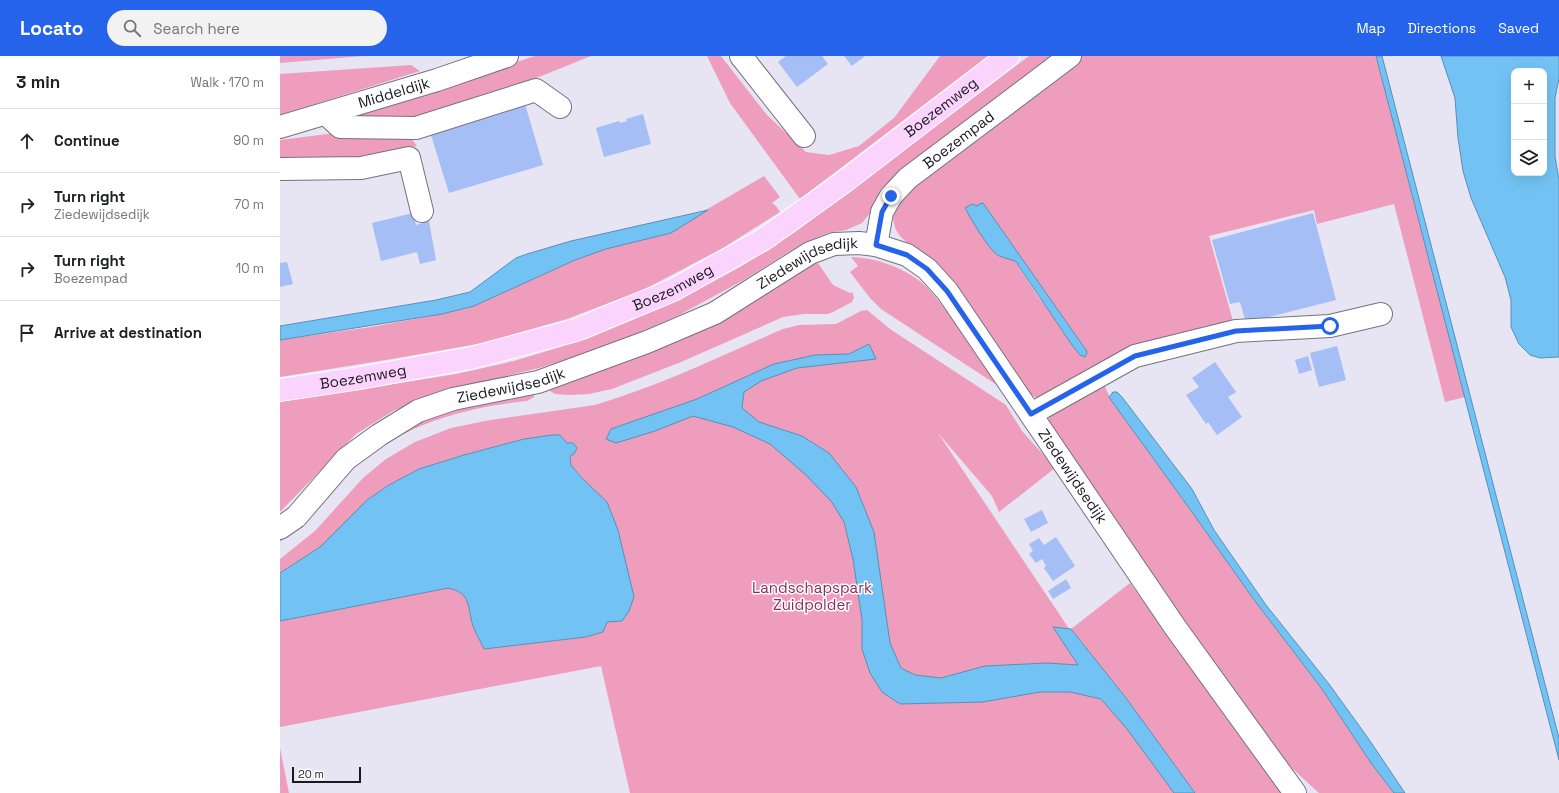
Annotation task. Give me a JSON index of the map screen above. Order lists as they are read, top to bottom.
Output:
{
  "streets": {
    "main road": ["Boezemweg"],
    "street": ["Middeldijk", "Boezempad", "Ziedewijdsedijk"]
  },
  "crossings": [
    ["Boezempad", "Ziedewijdsedijk"]
  ],
  "parks": ["Landschapspark Zuidpolder"],
  "scale_bar": "20 m",
  "page": {
    "header": "Locato",
    "search": "Search here",
    "nav": ["Map", "Directions", "Saved"],
    "heading": ["3 min", "Walk · 170 m"],
    "map_buttons": ["+", "−"],
    "list": [
      ["Continue", "90 m"],
      ["Turn right", "Ziedewijdsedijk", "70 m"],
      ["Turn right", "Boezempad", "10 m"],
      "Arrive at destination"
    ],
    "scale": "20 m"
  }
}
